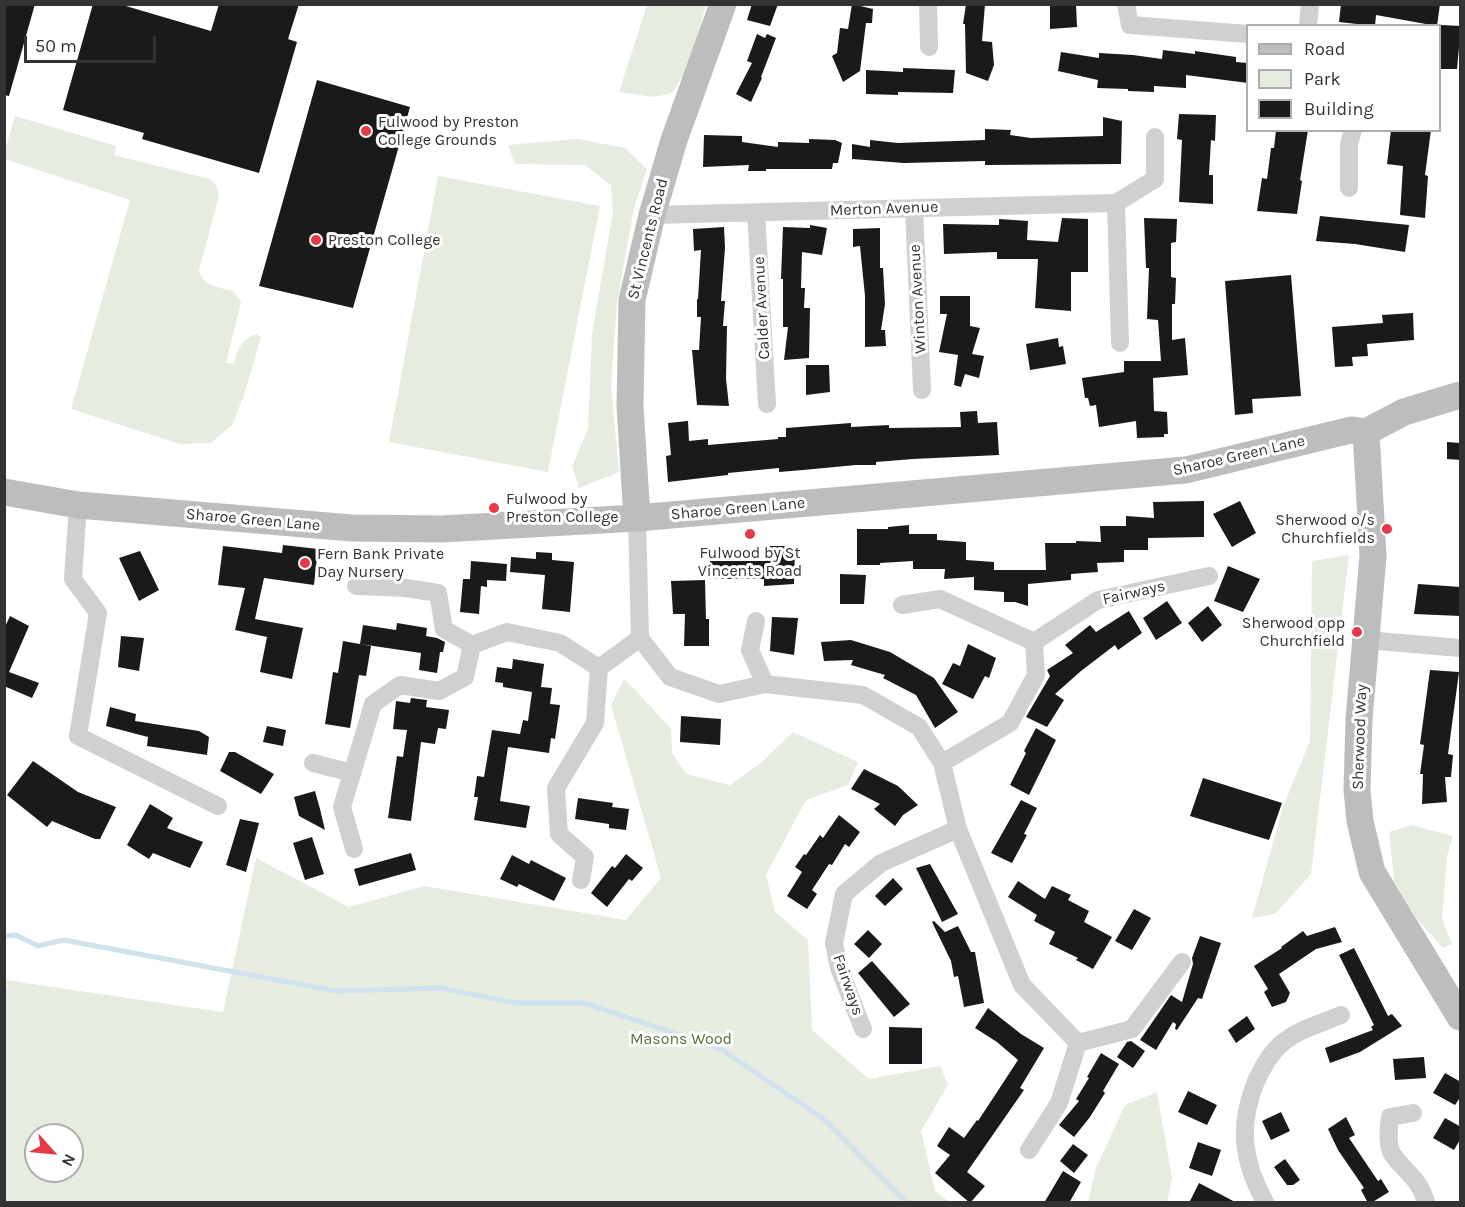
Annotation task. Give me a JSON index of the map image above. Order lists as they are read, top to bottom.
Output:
{
  "streets": {
    "street": [
      "Merton Avenue",
      "St Vincents Road",
      "Winton Avenue",
      "Calder Avenue",
      "Sharoe Green Lane",
      "Fairways",
      "Sherwood Way"
    ]
  },
  "crossings": [
    ["Merton Avenue", "St Vincents Road"],
    ["Merton Avenue", "Winton Avenue"],
    ["Merton Avenue", "Calder Avenue"],
    ["St Vincents Road", "Sharoe Green Lane"],
    ["Sharoe Green Lane", "Sherwood Way"]
  ],
  "parks": ["Masons Wood"],
  "places": [
    "Fulwood by Preston College Grounds",
    "Preston College",
    "Fulwood by Preston College",
    "Sherwood o/s Churchfields",
    "Fulwood by St Vincents Road",
    "Fern Bank Private Day Nursery",
    "Sherwood opp Churchfield"
  ],
  "legend": ["Road", "Park", "Building"],
  "scale_bar": "50 m",
  "north": "bottom right"
}
